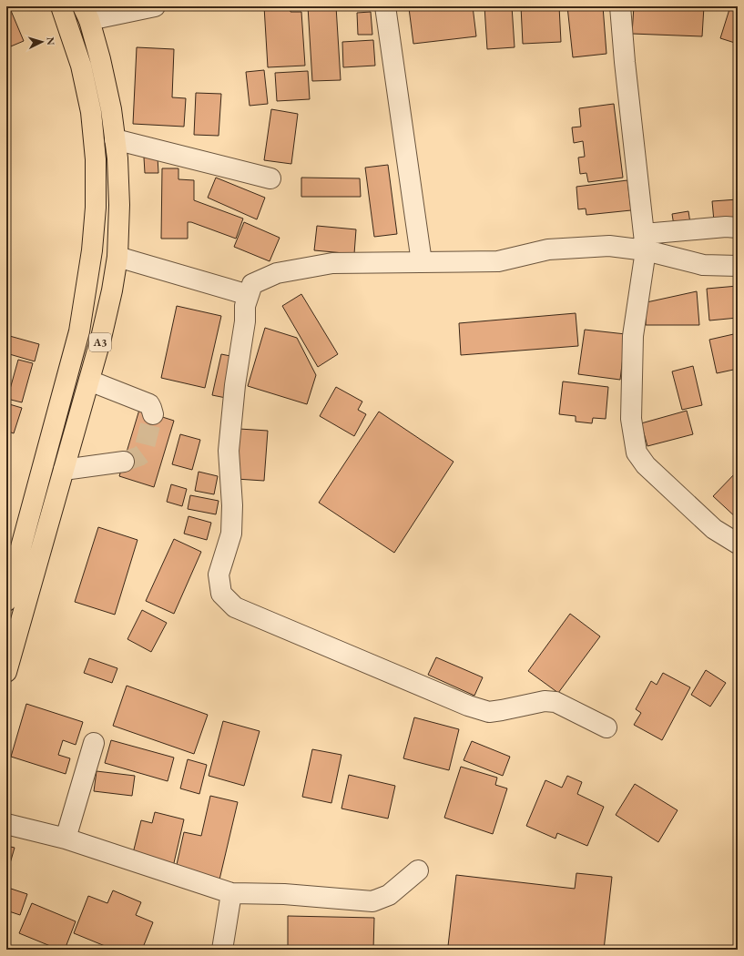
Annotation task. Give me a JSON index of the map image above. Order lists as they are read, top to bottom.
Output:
{
  "streets": {
    "main road": ["A3"]
  },
  "north": "right"
}
